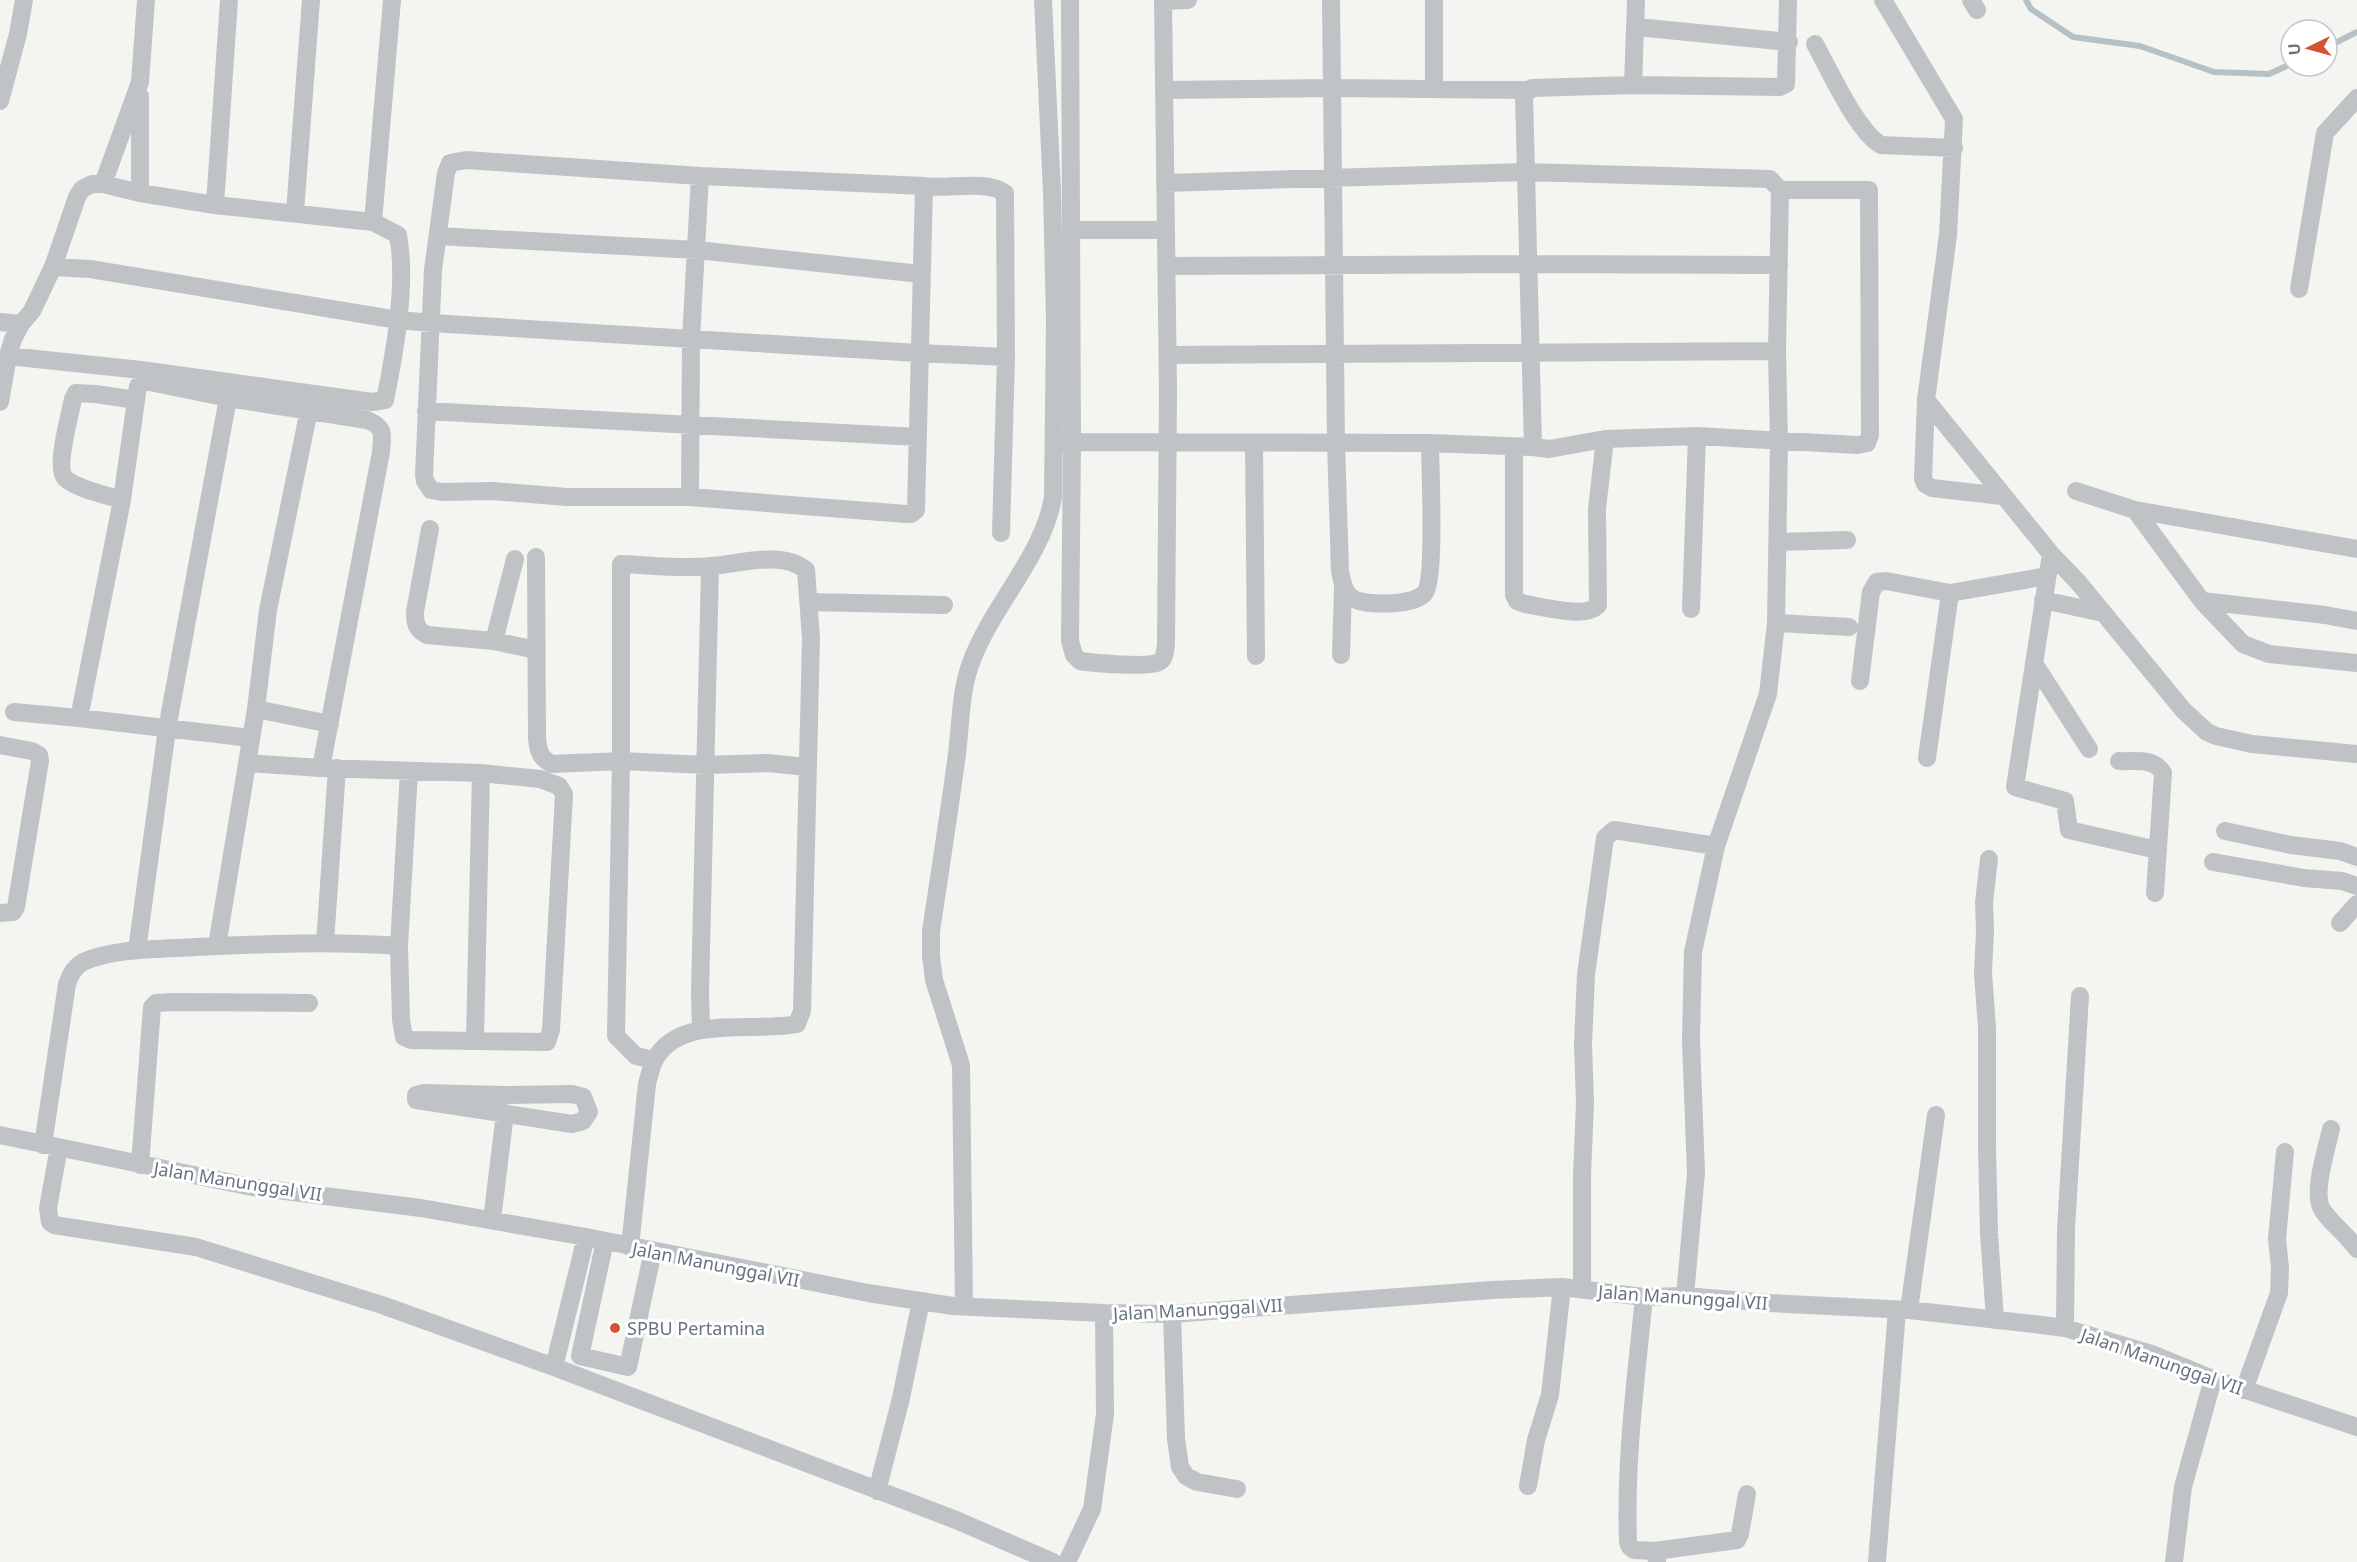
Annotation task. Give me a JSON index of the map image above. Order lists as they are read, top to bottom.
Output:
{
  "streets": {
    "street": ["Jalan Manunggal VII"]
  },
  "places": ["SPBU Pertamina"],
  "north": "left"
}
